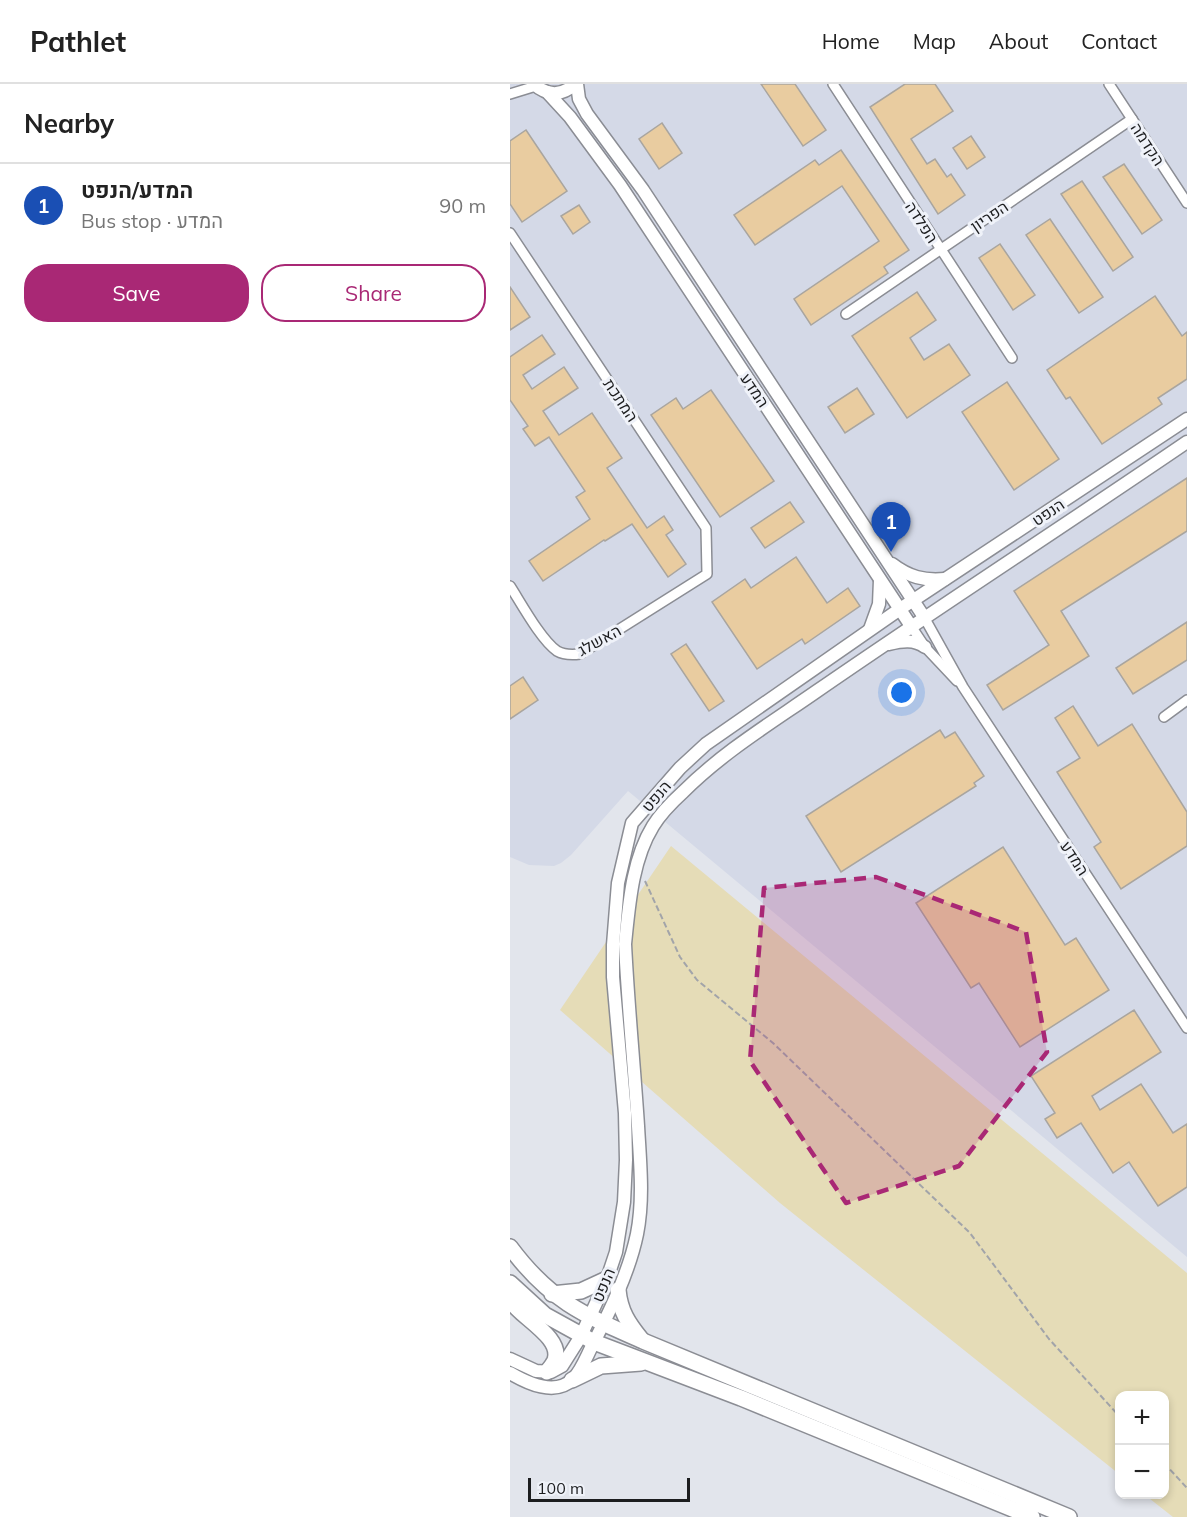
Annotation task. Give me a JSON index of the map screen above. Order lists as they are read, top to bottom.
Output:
{
  "streets": {
    "street": [
      "הקדמה",
      "הפריון",
      "הפלדה",
      "המדע",
      "המתכת",
      "הנפט",
      "האשלג"
    ]
  },
  "crossings": [
    ["הקדמה", "הפריון"],
    ["הפריון", "הפלדה"],
    ["המדע", "הנפט"],
    ["המתכת", "האשלג"]
  ],
  "scale_bar": "100 m",
  "page": {
    "header": "Pathlet",
    "nav": [
      "Home",
      "Map",
      "About",
      "Contact"
    ],
    "heading": "Nearby",
    "list": [
      {
        "mark": "1",
        "name": "המדע/הנפט",
        "note": "Bus stop · המדע",
        "value": "90 m"
      }
    ],
    "buttons": ["Save", "Share"],
    "pins": "1",
    "map_buttons": ["+", "−"],
    "scale": "100 m"
  }
}
